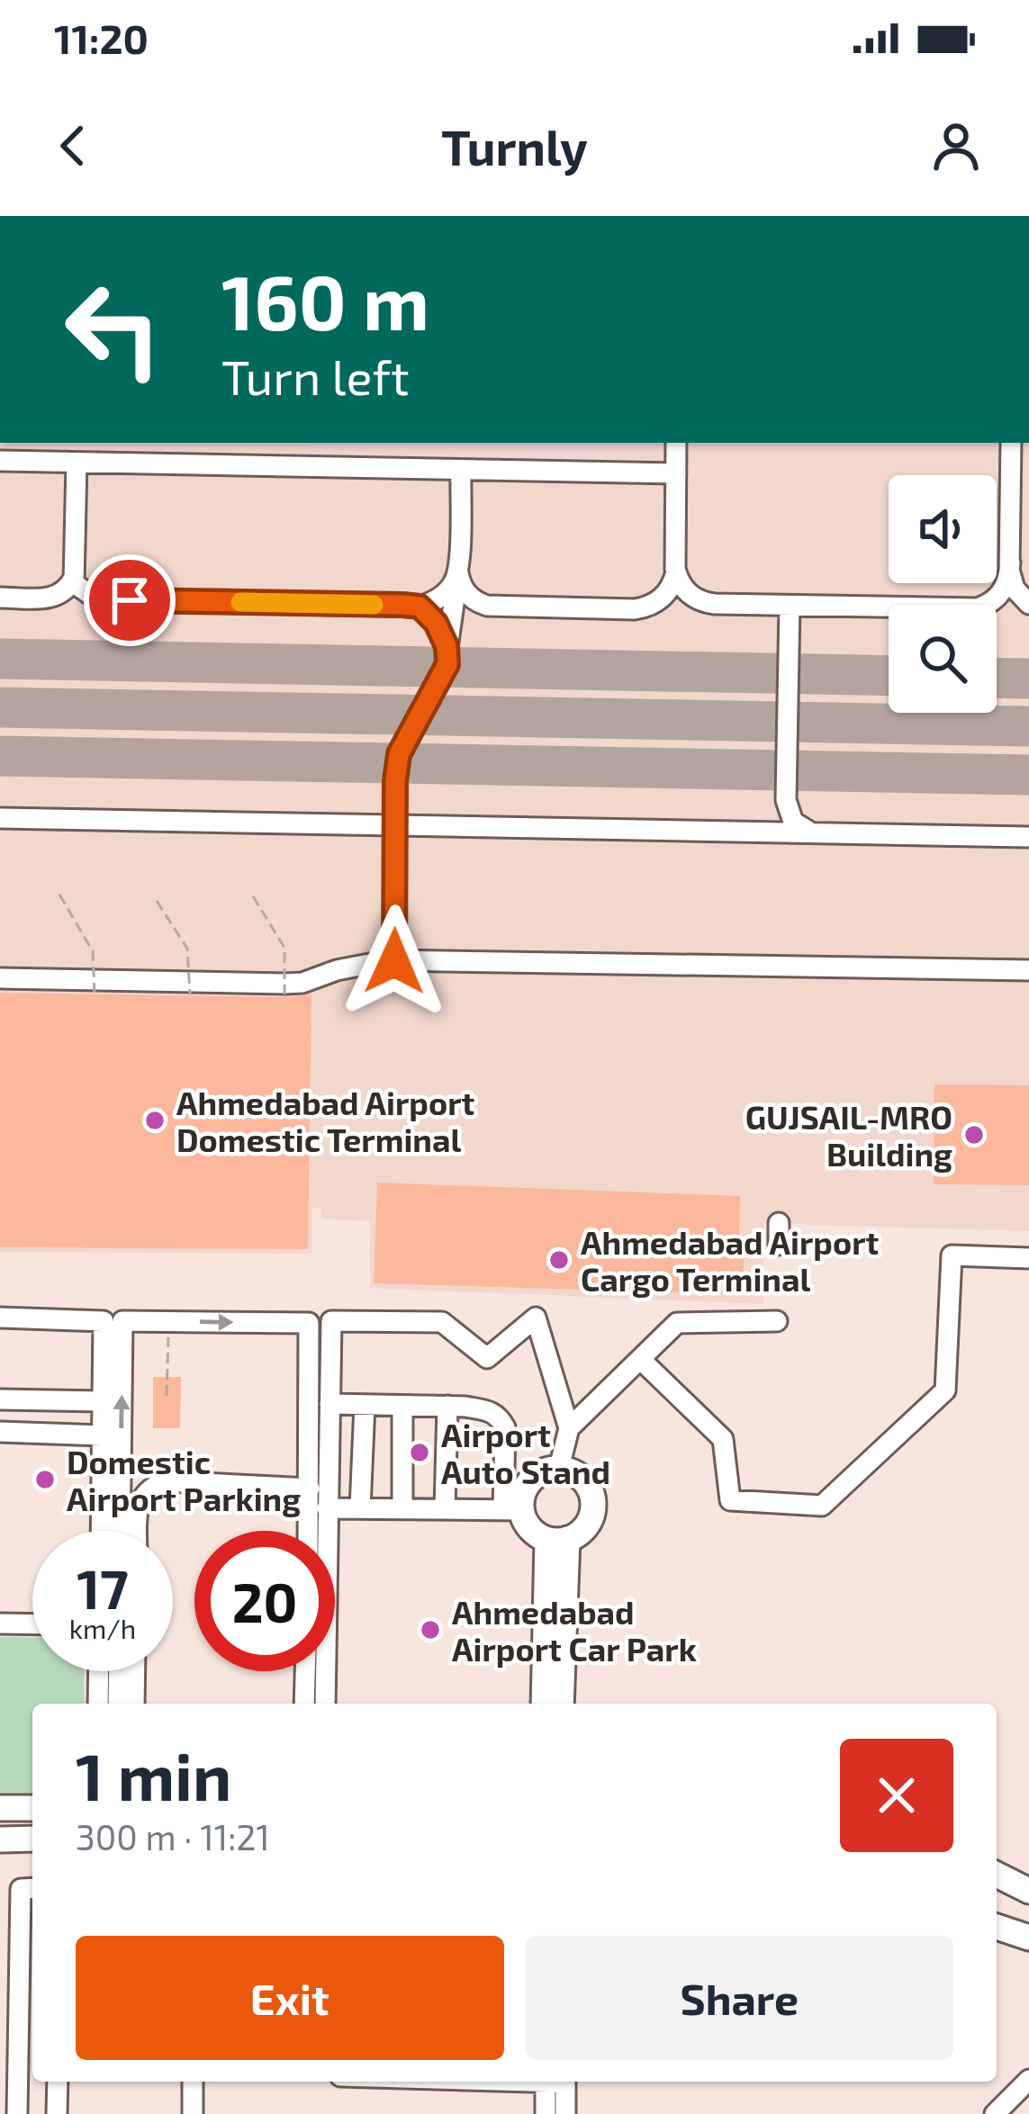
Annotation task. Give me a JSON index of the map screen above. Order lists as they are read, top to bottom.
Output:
{
  "places": [
    "Ahmedabad Airport Domestic Terminal",
    "GUJSAIL-MRO Building",
    "Ahmedabad Airport Cargo Terminal",
    "Airport Auto Stand",
    "Domestic Airport Parking",
    "Ahmedabad Airport Car Park"
  ],
  "page": {
    "status": "11:20",
    "header": "Turnly",
    "turn": ["160 m", "Turn left"],
    "speed": "17 km/h",
    "limit": "20",
    "heading": ["1 min", "300 m · 11:21"],
    "buttons": ["Exit", "Share"]
  }
}
